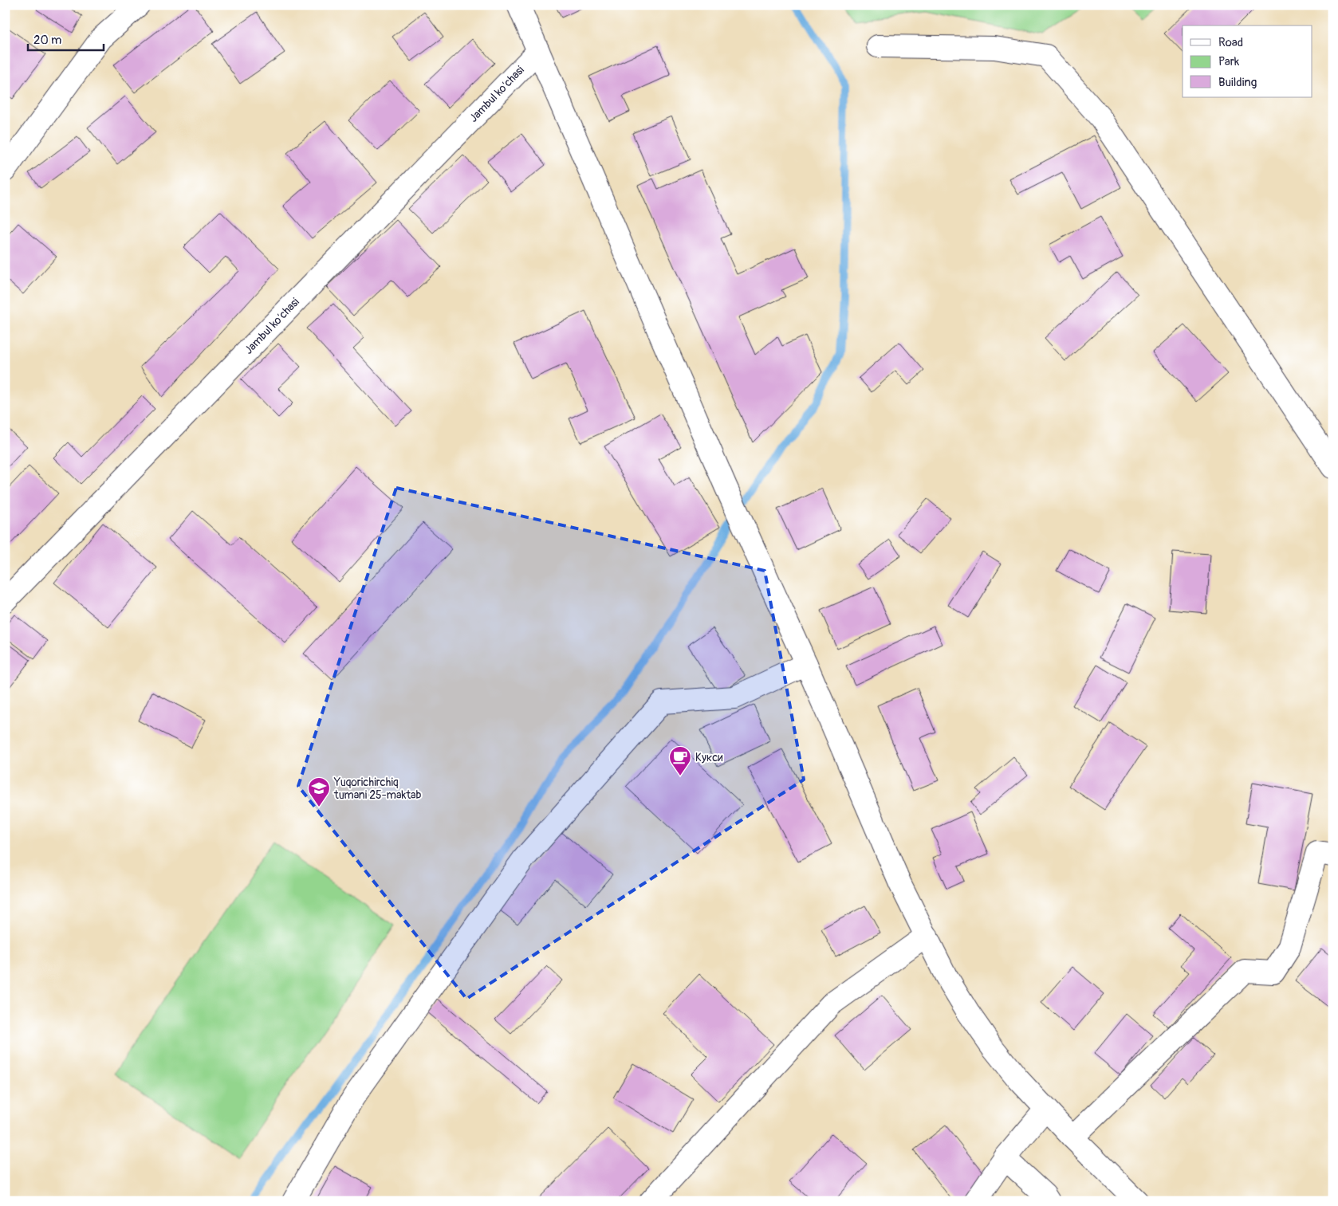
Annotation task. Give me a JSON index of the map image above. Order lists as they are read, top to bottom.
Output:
{
  "streets": {
    "street": ["Jambul ko‘chasi"]
  },
  "places": {
    "cafe": ["Кукси"],
    "school or university": ["Yuqorichirchiq tumani 25-maktab"]
  },
  "legend": ["Road", "Park", "Building"],
  "scale_bar": "20 m"
}
